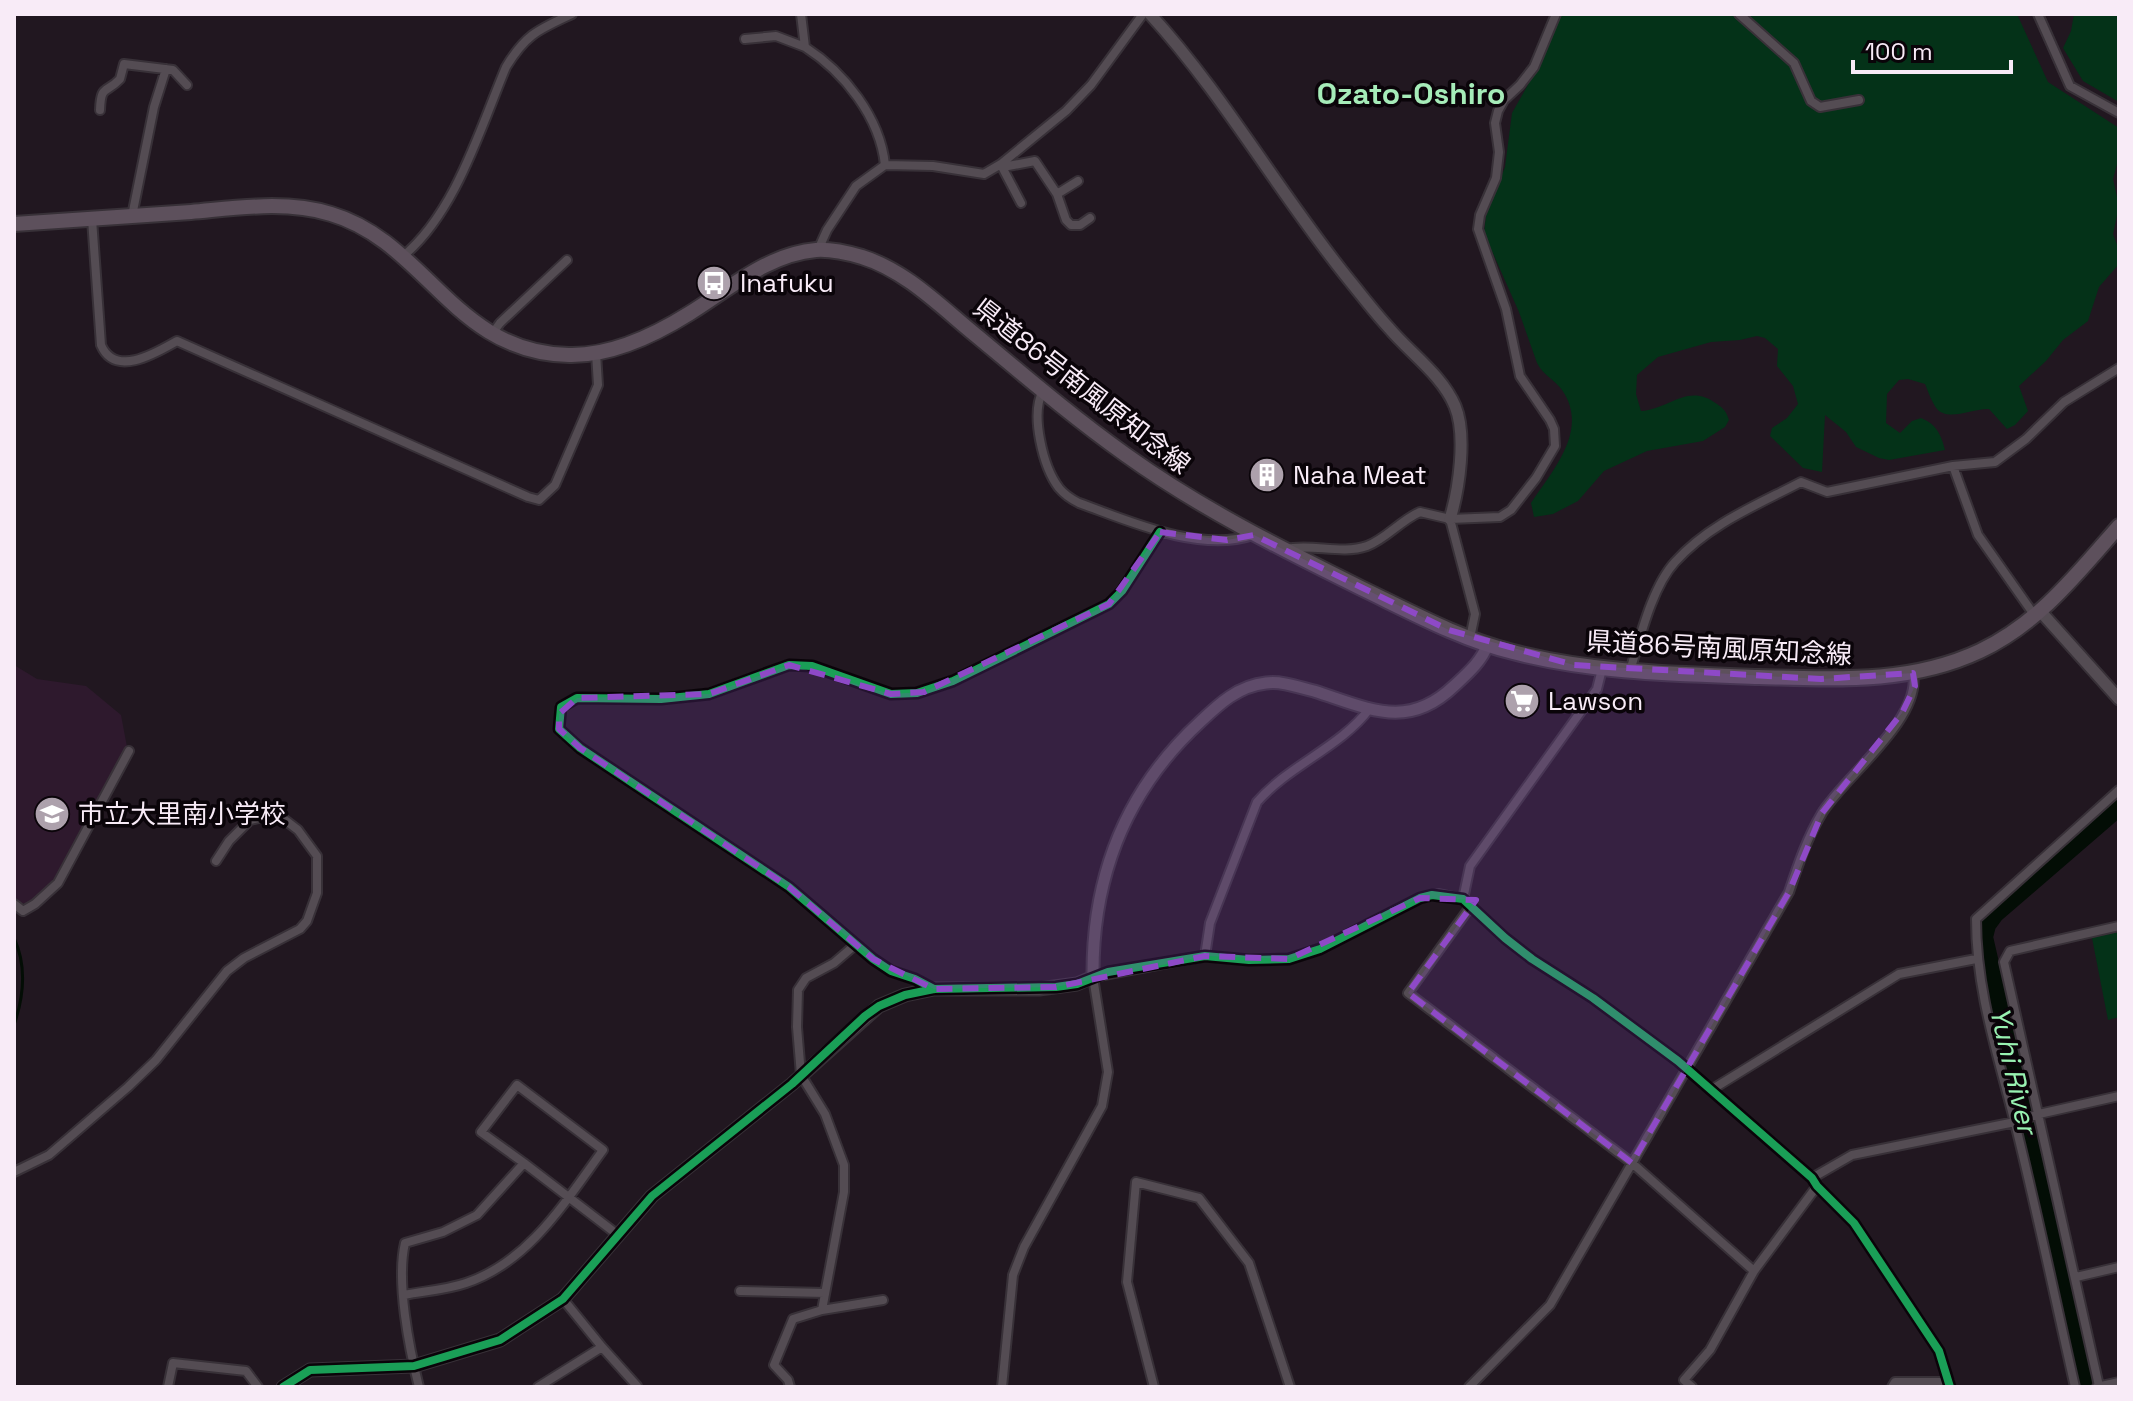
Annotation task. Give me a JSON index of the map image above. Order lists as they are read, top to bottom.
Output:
{
  "streets": {
    "main road": ["県道86号南風原知念線"]
  },
  "districts": ["Ozato-Oshiro"],
  "water": ["Yuhi River"],
  "places": {
    "bus stop": ["Inafuku"],
    "building": ["Naha Meat"],
    "supermarket": ["Lawson"],
    "school or university": ["市立大里南小学校"]
  },
  "scale_bar": "100 m"
}
